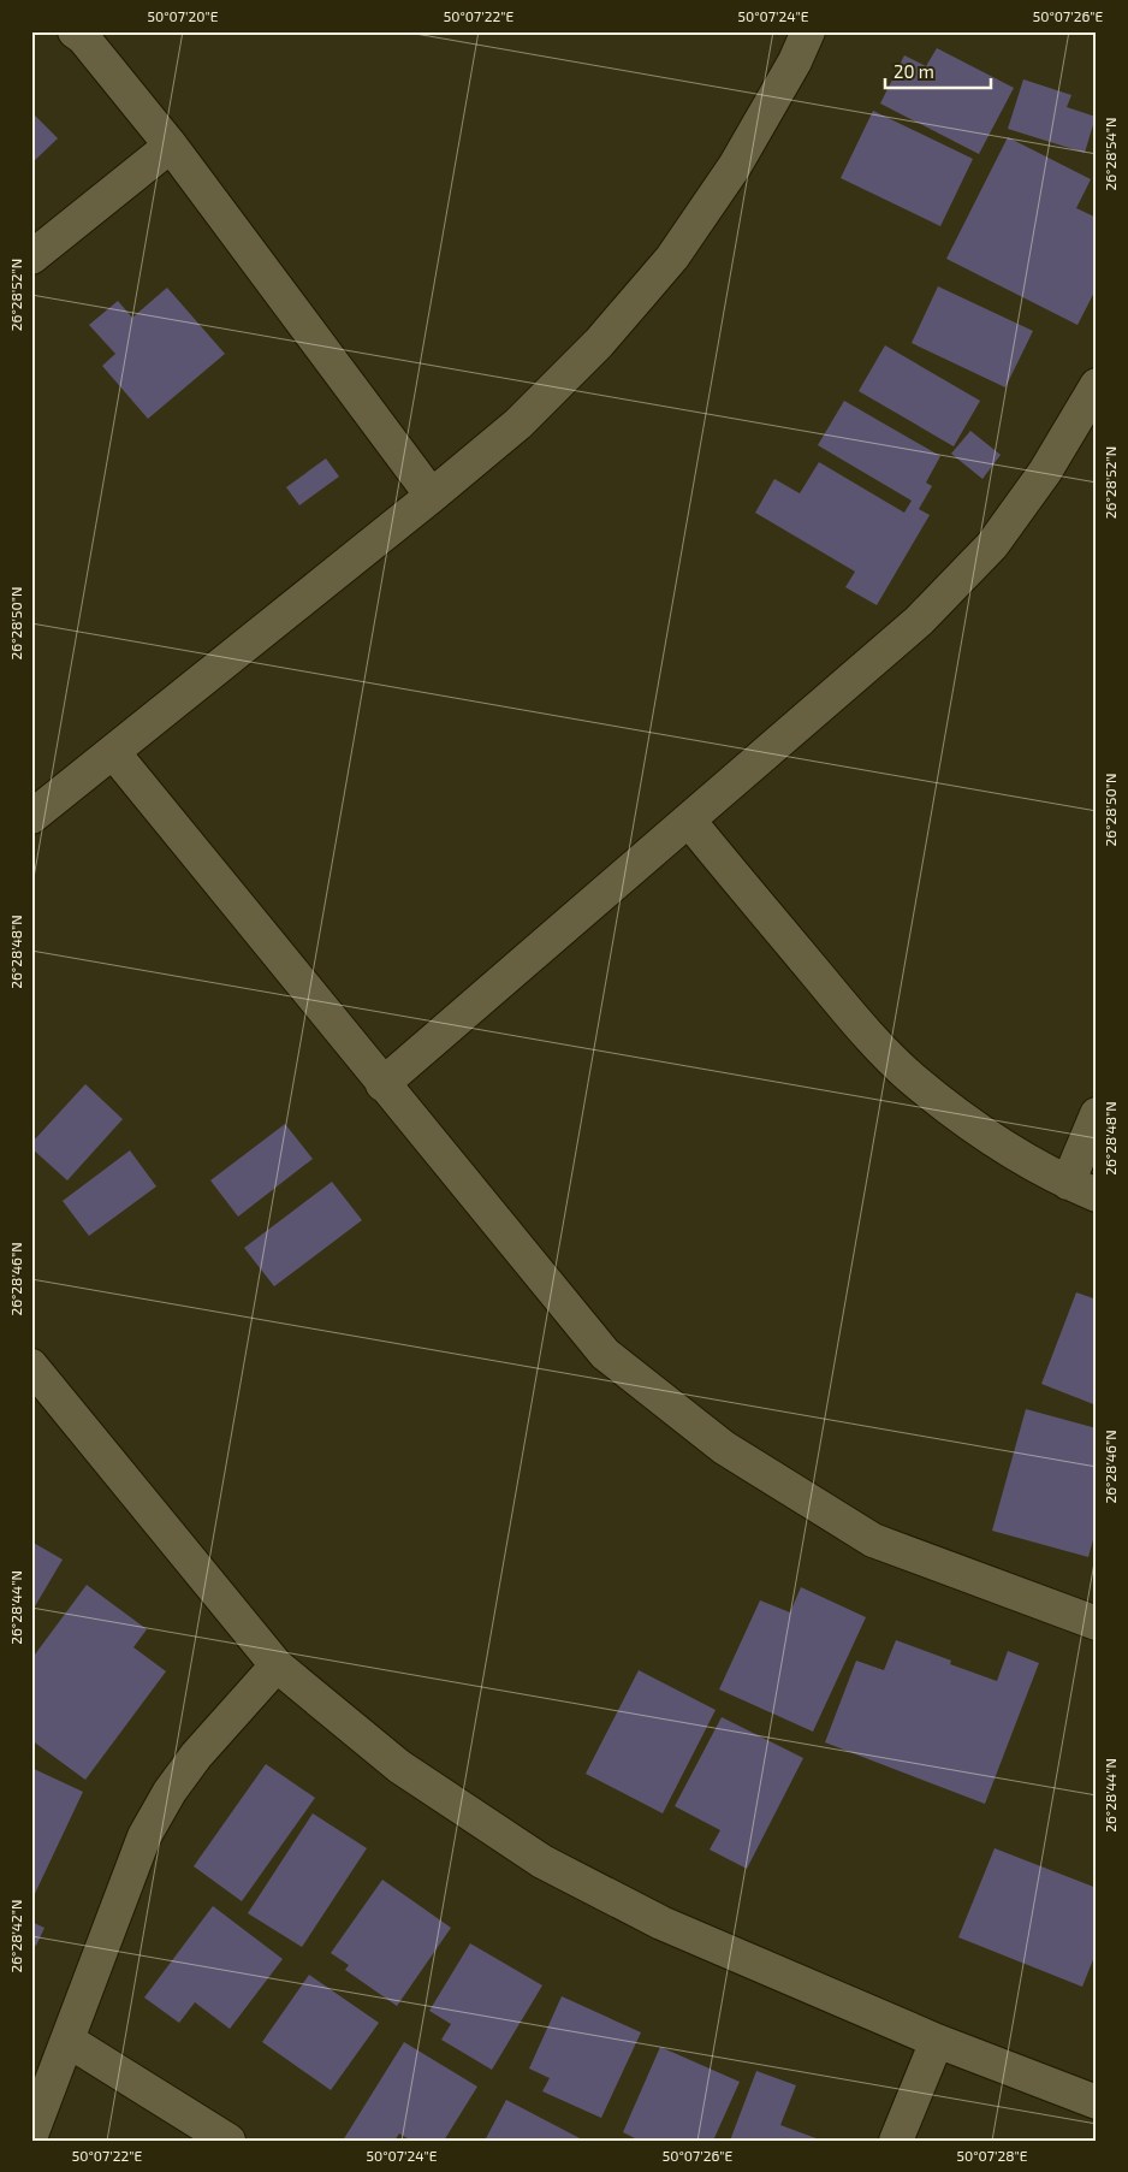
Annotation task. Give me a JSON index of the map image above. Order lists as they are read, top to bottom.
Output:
{
  "scale_bar": "20 m",
  "coordinates": [
    "50°07'20\"E",
    "50°07'22\"E",
    "50°07'24\"E",
    "50°07'26\"E",
    "26°28'54\"N",
    "26°28'52\"N",
    "26°28'50\"N",
    "26°28'48\"N",
    "26°28'46\"N",
    "26°28'44\"N",
    "26°28'42\"N",
    "50°07'28\"E"
  ]
}
